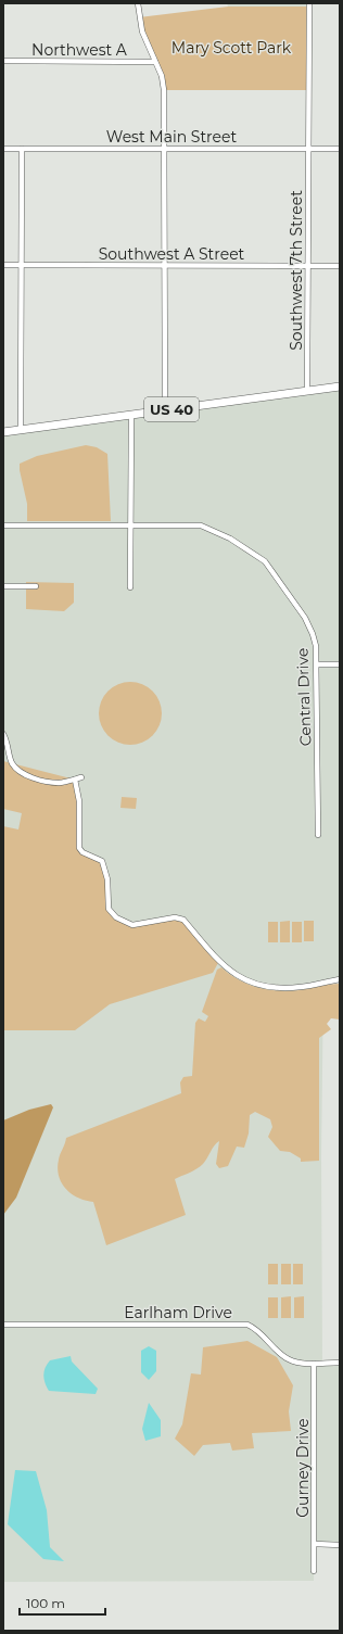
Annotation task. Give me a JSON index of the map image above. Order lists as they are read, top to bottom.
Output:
{
  "streets": {
    "main road": ["US 40"],
    "street": [
      "Northwest A",
      "West Main Street",
      "Southwest A Street",
      "Southwest 7th Street",
      "Central Drive",
      "Earlham Drive",
      "Gurney Drive"
    ]
  },
  "crossings": [
    ["West Main Street", "Southwest 7th Street"],
    ["Southwest A Street", "Southwest 7th Street"],
    ["Southwest 7th Street", "US 40"],
    ["Earlham Drive", "Gurney Drive"]
  ],
  "parks": ["Mary Scott Park"],
  "scale_bar": "100 m"
}
